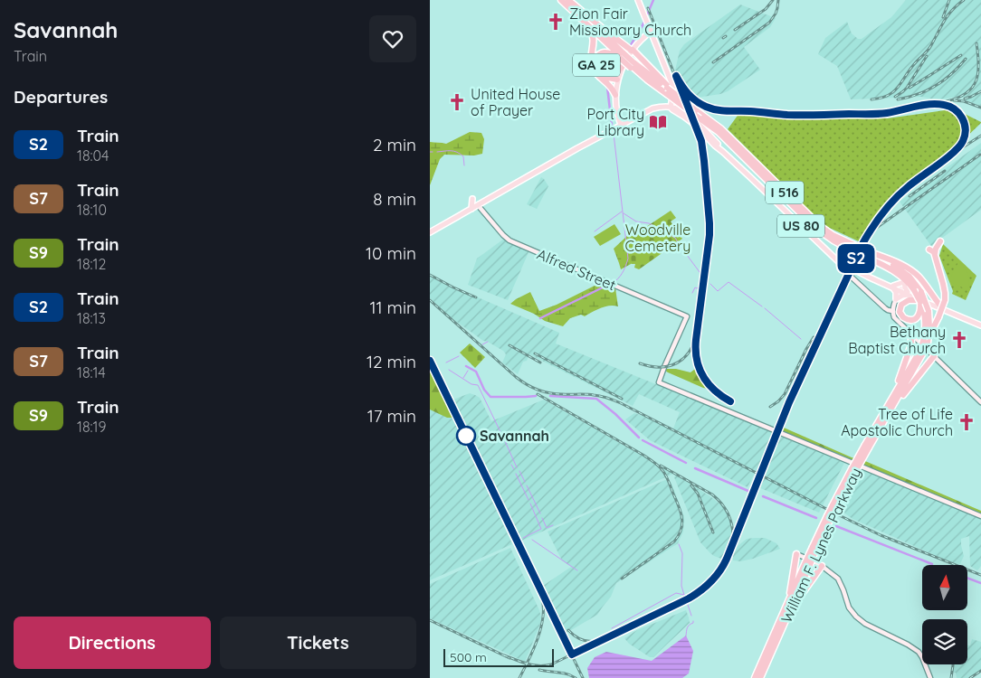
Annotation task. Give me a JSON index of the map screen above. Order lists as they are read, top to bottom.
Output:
{
  "streets": {
    "highway": ["GA 25", "I 516", "William F. Lynes Parkway"],
    "main road": ["US 80", "Alfred Street"]
  },
  "crossings": [
    ["GA 25", "William F. Lynes Parkway"],
    ["US 80", "Alfred Street"],
    ["US 80", "William F. Lynes Parkway"]
  ],
  "parks": ["Woodville Cemetery"],
  "places": {
    "church": [
      "Zion Fair Missionary Church",
      "United House of Prayer",
      "Bethany Baptist Church",
      "Tree of Life Apostolic Church"
    ],
    "library": ["Port City Library"],
    "other": ["Savannah"]
  },
  "scale_bar": "500 m",
  "north": "top",
  "page": {
    "heading": [
      ["Savannah", "Train"],
      "Departures"
    ],
    "on_map": "S2",
    "list": [
      {
        "mark": "S2",
        "name": "Train",
        "note": "18:04",
        "value": "2 min"
      },
      {
        "mark": "S7",
        "name": "Train",
        "note": "18:10",
        "value": "8 min"
      },
      {
        "mark": "S9",
        "name": "Train",
        "note": "18:12",
        "value": "10 min"
      },
      {
        "mark": "S2",
        "name": "Train",
        "note": "18:13",
        "value": "11 min"
      },
      {
        "mark": "S7",
        "name": "Train",
        "note": "18:14",
        "value": "12 min"
      },
      {
        "mark": "S9",
        "name": "Train",
        "note": "18:19",
        "value": "17 min"
      }
    ],
    "buttons": ["Directions", "Tickets"],
    "scale": "500 m"
  }
}
